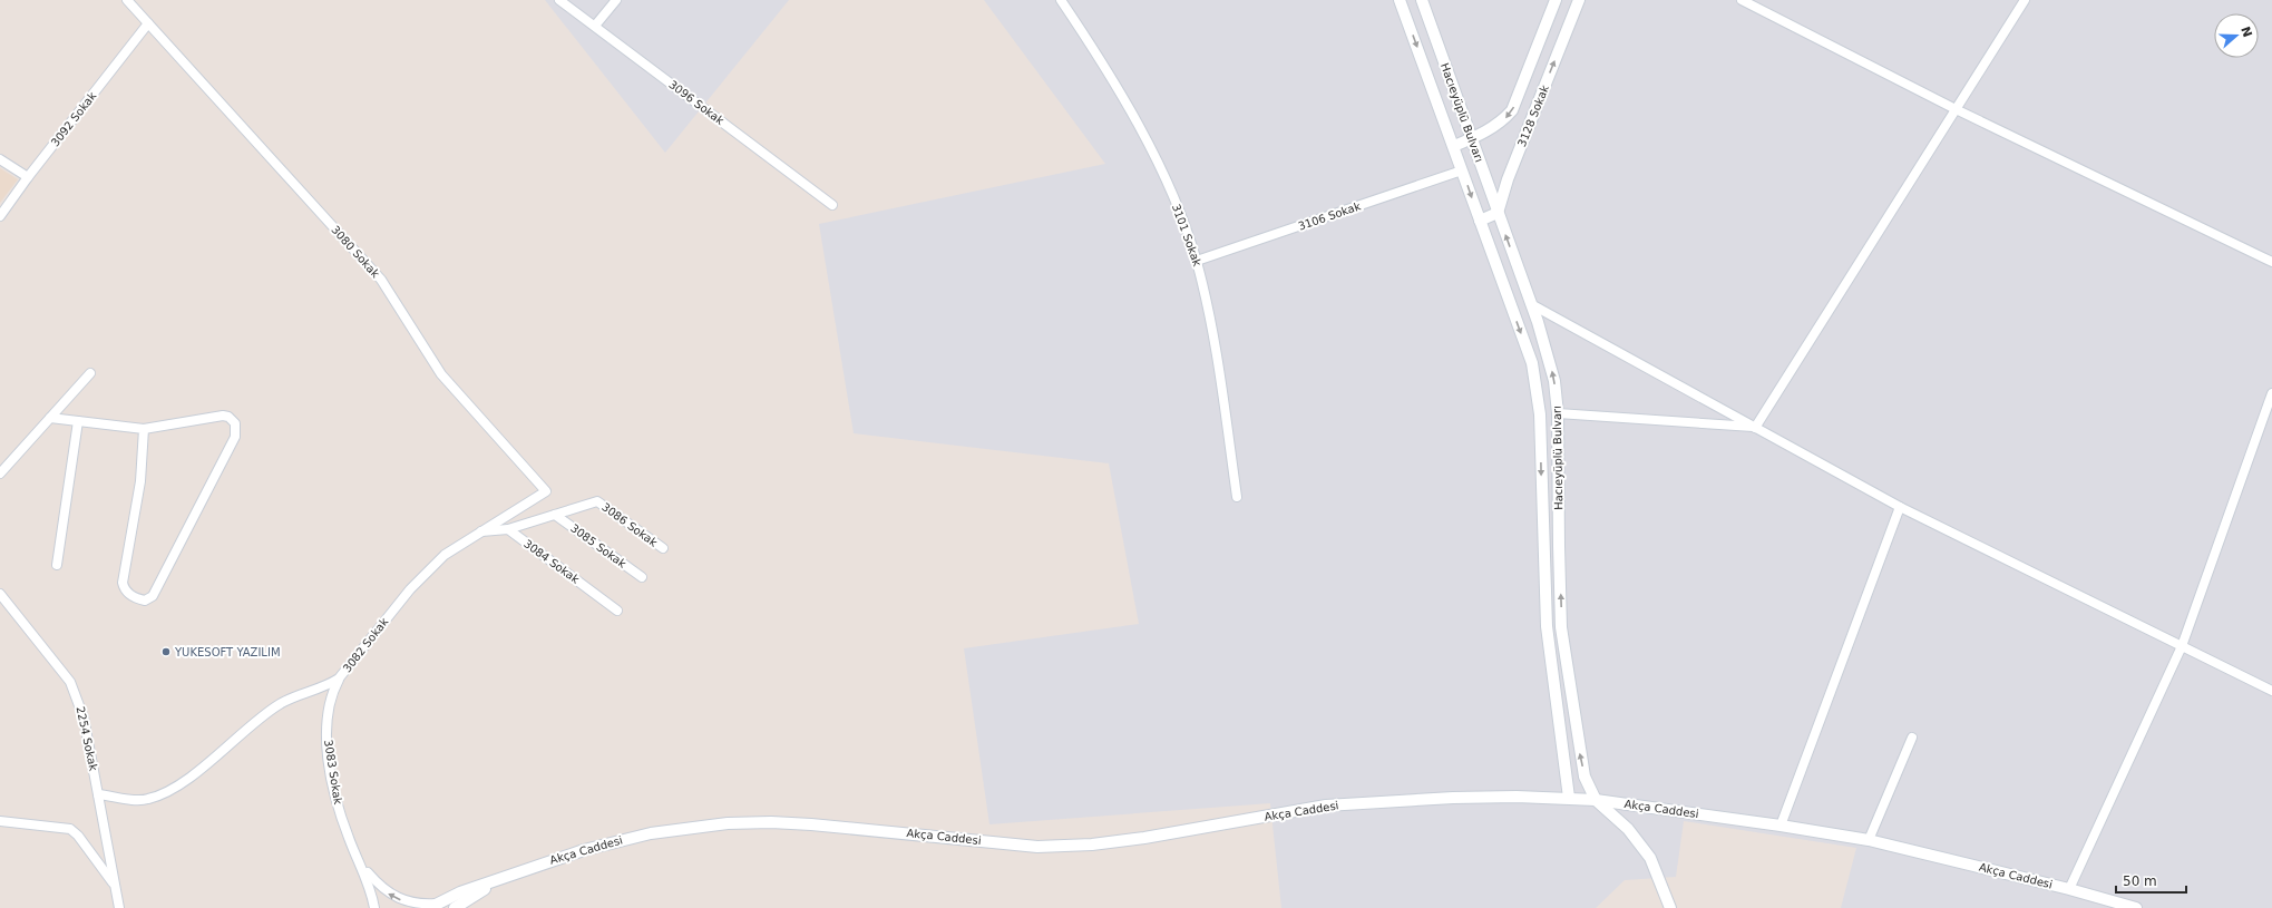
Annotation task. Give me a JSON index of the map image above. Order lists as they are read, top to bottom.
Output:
{
  "streets": {
    "street": [
      "3096 Sokak",
      "Hacıeyüplü Bulvarı",
      "3128 Sokak",
      "3092 Sokak",
      "3106 Sokak",
      "3101 Sokak",
      "3080 Sokak",
      "3086 Sokak",
      "3085 Sokak",
      "3084 Sokak",
      "3082 Sokak",
      "2254 Sokak",
      "3083 Sokak",
      "Akça Caddesi"
    ]
  },
  "crossings": [
    ["Hacıeyüplü Bulvarı", "3128 Sokak"],
    ["Hacıeyüplü Bulvarı", "3106 Sokak"],
    ["Hacıeyüplü Bulvarı", "Akça Caddesi"],
    ["3092 Sokak", "3080 Sokak"],
    ["3106 Sokak", "3101 Sokak"],
    ["3080 Sokak", "3082 Sokak"],
    ["3086 Sokak", "3085 Sokak"],
    ["3082 Sokak", "2254 Sokak"],
    ["3082 Sokak", "3083 Sokak"],
    ["3083 Sokak", "Akça Caddesi"]
  ],
  "places": ["YUKESOFT YAZILIM"],
  "scale_bar": "50 m",
  "north": "right"
}
